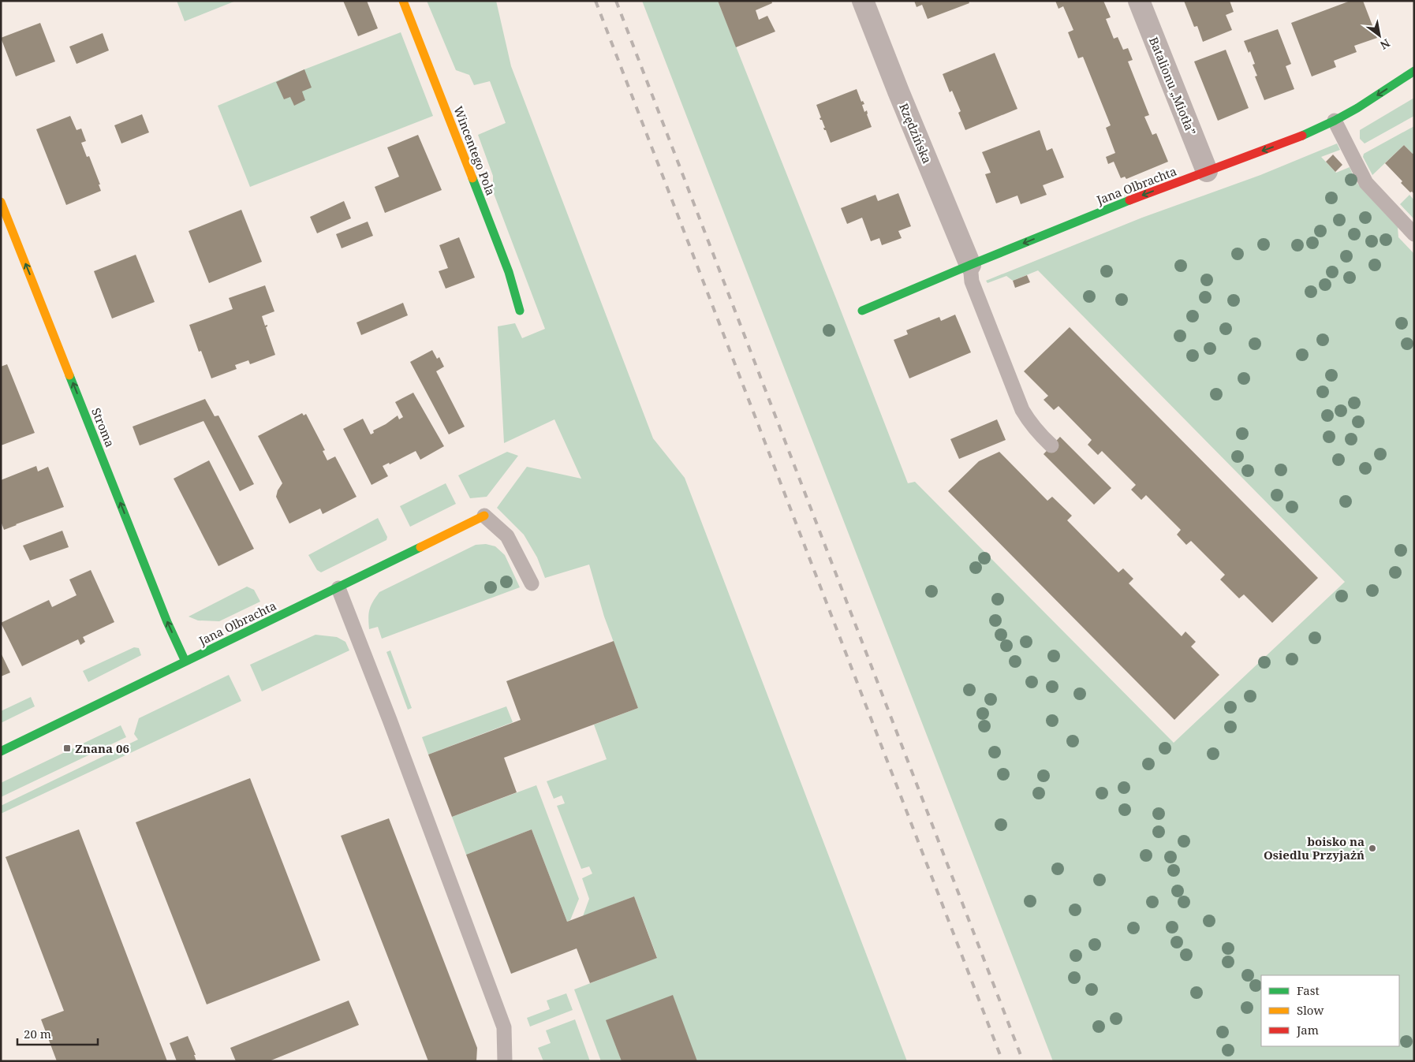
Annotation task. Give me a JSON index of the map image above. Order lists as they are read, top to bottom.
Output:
{
  "streets": {
    "street": [
      "Batalionu „Miotła”",
      "Rzędzińska",
      "Wincentego Pola",
      "Jana Olbrachta",
      "Stroma"
    ]
  },
  "crossings": [
    ["Batalionu „Miotła”", "Jana Olbrachta"],
    ["Rzędzińska", "Jana Olbrachta"],
    ["Jana Olbrachta", "Stroma"]
  ],
  "one_way": ["Jana Olbrachta", "Stroma"],
  "places": {
    "transit": ["Znana 06"],
    "other": ["boisko na Osiedlu Przyjażń"]
  },
  "legend": ["Fast", "Slow", "Jam"],
  "scale_bar": "20 m",
  "north": "bottom right"
}
